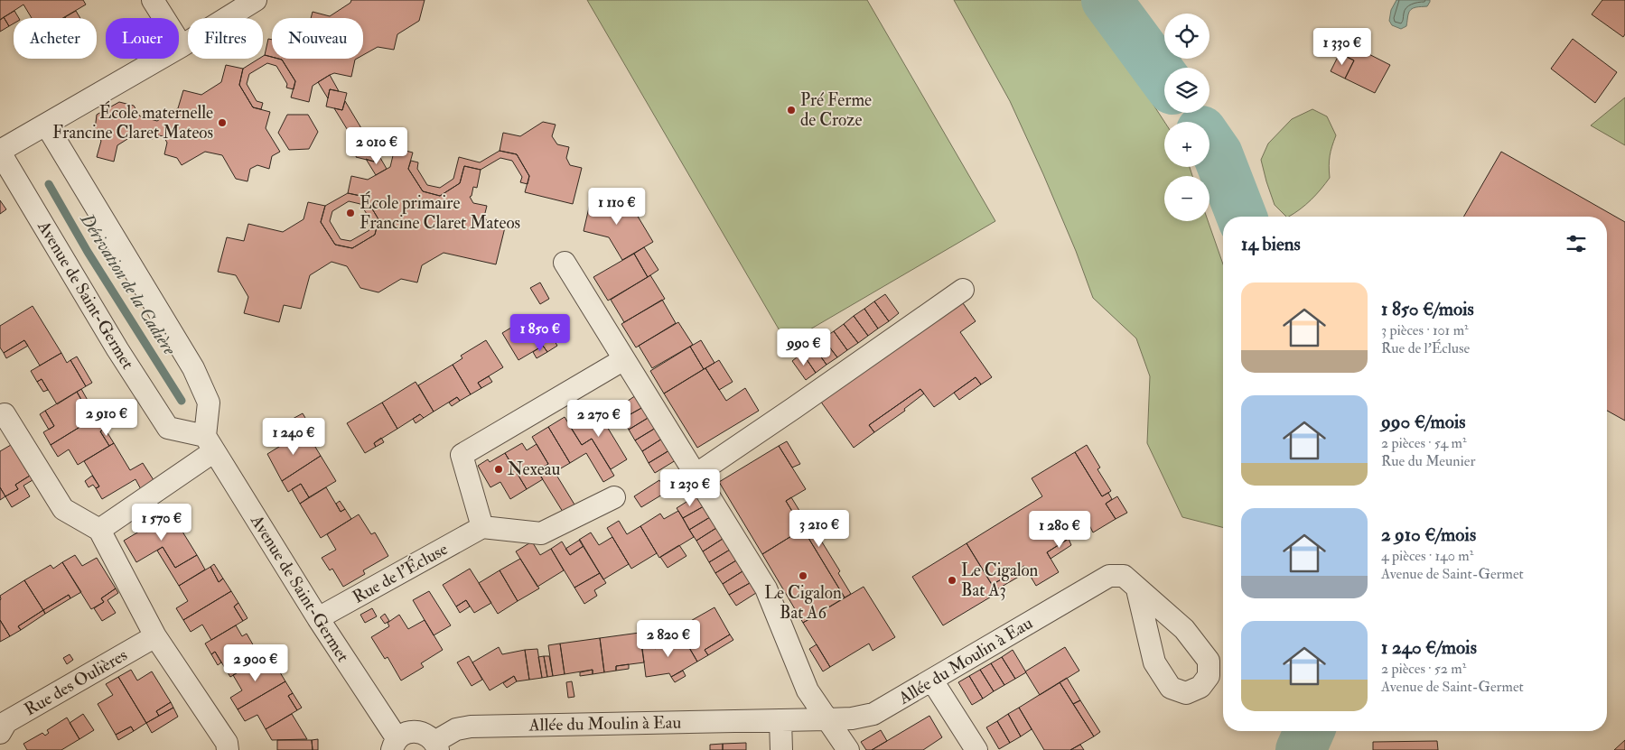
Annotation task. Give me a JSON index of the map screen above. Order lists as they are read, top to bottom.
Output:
{
  "streets": {
    "street": [
      "Avenue de Saint-Germet",
      "Rue de l'Écluse",
      "Allée du Moulin à Eau",
      "Rue des Oulières"
    ]
  },
  "crossings": [
    ["Avenue de Saint-Germet", "Rue de l'Écluse"],
    ["Avenue de Saint-Germet", "Allée du Moulin à Eau"]
  ],
  "water": ["Dérivation de la Cadière"],
  "places": [
    "Pré Ferme de Croze",
    "École maternelle Francine Claret Mateos",
    "École primaire Francine Claret Mateos",
    "Nexeau",
    "Le Cigalon Bat A6",
    "Le Cigalon Bat A3"
  ],
  "page": {
    "map_buttons": ["+", "−"],
    "chip": [
      "Acheter",
      "Louer",
      "Filtres",
      "Nouveau"
    ],
    "price": [
      "1 330 €",
      "2 010 €",
      "1 110 €",
      "1 850 €",
      "990 €",
      "2 910 €",
      "2 270 €",
      "1 240 €",
      "1 230 €",
      "1 570 €",
      "3 210 €",
      "1 280 €",
      "2 820 €",
      "2 900 €"
    ],
    "heading": "14 biens",
    "list": [
      {
        "name": "1 850 €/mois",
        "note": "3 pièces · 101 m² · Rue de l'Écluse"
      },
      {
        "name": "990 €/mois",
        "note": "2 pièces · 54 m² · Rue du Meunier"
      },
      {
        "name": "2 910 €/mois",
        "note": "4 pièces · 140 m² · Avenue de Saint-Germet"
      },
      {
        "name": "1 240 €/mois",
        "note": "2 pièces · 52 m² · Avenue de Saint-Germet"
      }
    ]
  }
}
